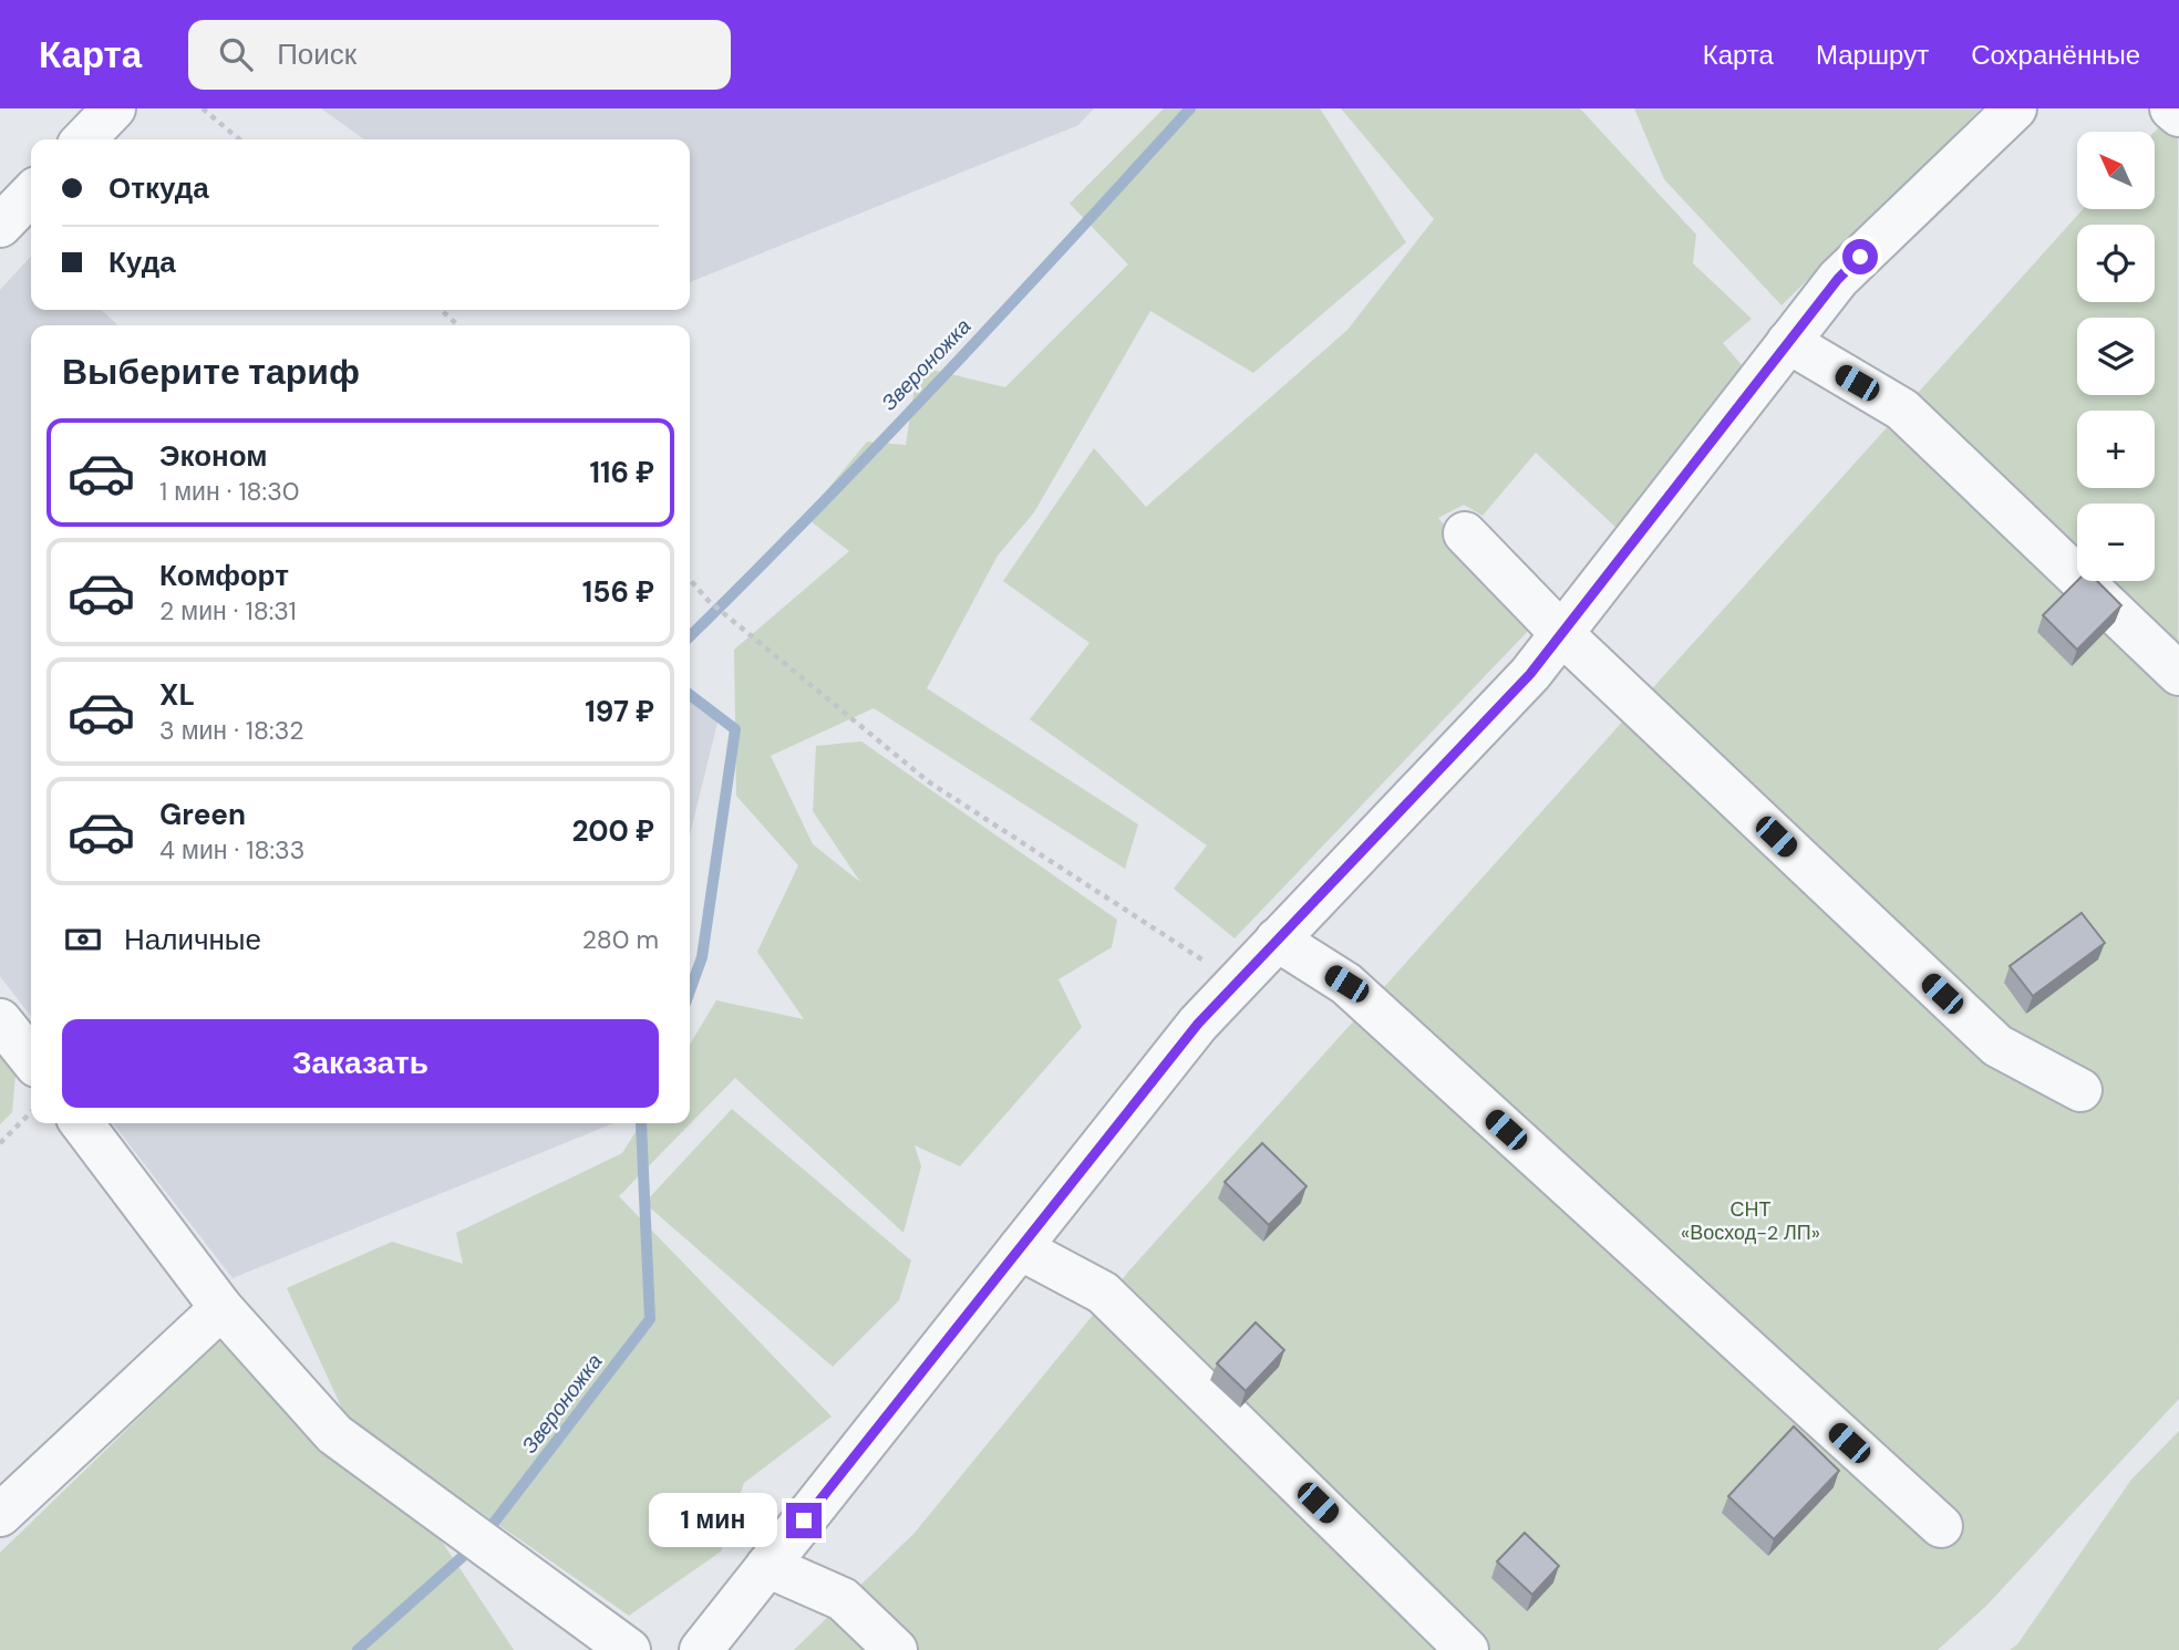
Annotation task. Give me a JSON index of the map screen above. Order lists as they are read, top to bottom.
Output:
{
  "water": ["Звероножка"],
  "parks": ["СНТ «Восход-2 ЛП»"],
  "north": "top left",
  "page": {
    "header": "Карта",
    "search": "Поиск",
    "nav": ["Карта", "Маршрут", "Сохранённые"],
    "map_buttons": ["+", "−"],
    "banner": ["Откуда", "Куда"],
    "heading": "Выберите тариф",
    "list": [
      {
        "name": "Эконом",
        "note": "1 мин · 18:30",
        "value": "116 ₽"
      },
      {
        "name": "Комфорт",
        "note": "2 мин · 18:31",
        "value": "156 ₽"
      },
      {
        "name": "XL",
        "note": "3 мин · 18:32",
        "value": "197 ₽"
      },
      {
        "name": "Green",
        "note": "4 мин · 18:33",
        "value": "200 ₽"
      }
    ],
    "pay": ["Наличные", "280 m"],
    "buttons": "Заказать",
    "bubble": "1 мин"
  }
}
